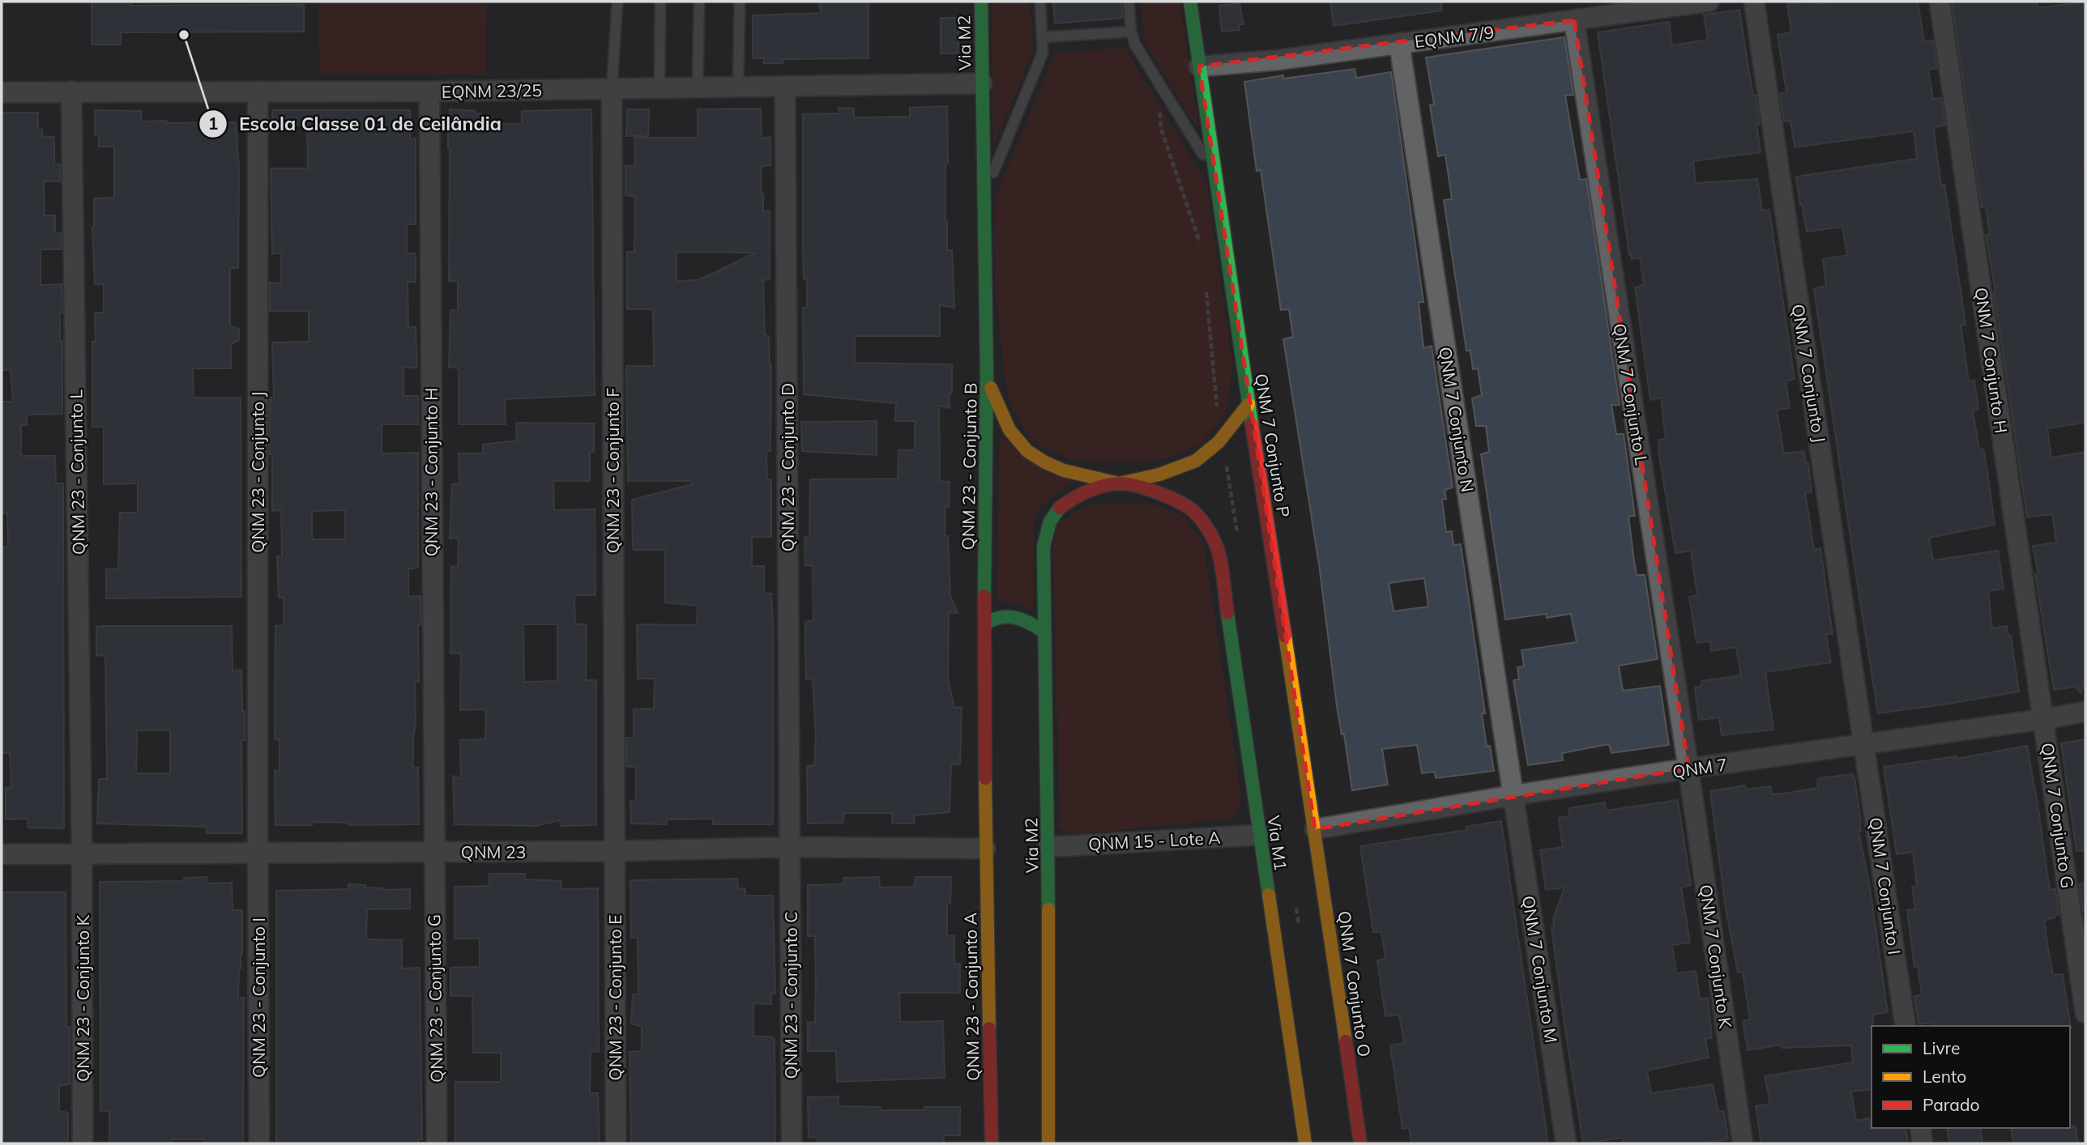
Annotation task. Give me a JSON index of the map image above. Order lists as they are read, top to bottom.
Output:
{
  "streets": {
    "main road": [
      "Via M2",
      "QNM 7 Conjunto P",
      "QNM 23 - Conjunto B",
      "Via M1",
      "QNM 7 Conjunto O",
      "QNM 23 - Conjunto A"
    ],
    "street": [
      "EQNM 7/9",
      "EQNM 23/25",
      "QNM 7 Conjunto H",
      "QNM 7 Conjunto J",
      "QNM 7 Conjunto L",
      "QNM 7 Conjunto N",
      "QNM 23 - Conjunto D",
      "QNM 23 - Conjunto F",
      "QNM 23 - Conjunto L",
      "QNM 23 - Conjunto J",
      "QNM 23 - Conjunto H",
      "QNM 7",
      "QNM 7 Conjunto G",
      "QNM 15 - Lote A",
      "QNM 23",
      "QNM 7 Conjunto I",
      "QNM 7 Conjunto K",
      "QNM 7 Conjunto M",
      "QNM 23 - Conjunto C",
      "QNM 23 - Conjunto I",
      "QNM 23 - Conjunto E",
      "QNM 23 - Conjunto K",
      "QNM 23 - Conjunto G"
    ]
  },
  "crossings": [
    ["EQNM 7/9", "QNM 7 Conjunto L"],
    ["EQNM 7/9", "QNM 7 Conjunto N"],
    ["EQNM 7/9", "QNM 7 Conjunto P"],
    ["Via M2", "EQNM 23/25"],
    ["Via M2", "QNM 7 Conjunto P"],
    ["Via M2", "QNM 23 - Conjunto B"],
    ["Via M2", "QNM 15 - Lote A"],
    ["Via M2", "Via M1"],
    ["EQNM 23/25", "QNM 23 - Conjunto B"],
    ["EQNM 23/25", "QNM 23 - Conjunto D"],
    ["EQNM 23/25", "QNM 23 - Conjunto F"],
    ["EQNM 23/25", "QNM 23 - Conjunto L"],
    ["EQNM 23/25", "QNM 23 - Conjunto J"],
    ["EQNM 23/25", "QNM 23 - Conjunto H"],
    ["QNM 7 Conjunto H", "QNM 7"],
    ["QNM 7 Conjunto H", "QNM 7 Conjunto G"],
    ["QNM 7 Conjunto J", "QNM 7"],
    ["QNM 7 Conjunto J", "QNM 7 Conjunto I"],
    ["QNM 7 Conjunto L", "QNM 7"],
    ["QNM 7 Conjunto L", "QNM 7 Conjunto K"],
    ["QNM 7 Conjunto N", "QNM 7"],
    ["QNM 7 Conjunto N", "QNM 7 Conjunto M"],
    ["QNM 7 Conjunto P", "QNM 7"],
    ["QNM 7 Conjunto P", "QNM 7 Conjunto O"],
    ["QNM 23 - Conjunto B", "QNM 23"],
    ["QNM 23 - Conjunto B", "QNM 23 - Conjunto A"],
    ["QNM 23 - Conjunto D", "QNM 23"],
    ["QNM 23 - Conjunto D", "QNM 23 - Conjunto C"],
    ["QNM 23 - Conjunto F", "QNM 23"],
    ["QNM 23 - Conjunto F", "QNM 23 - Conjunto E"],
    ["QNM 23 - Conjunto L", "QNM 23"],
    ["QNM 23 - Conjunto L", "QNM 23 - Conjunto K"],
    ["QNM 23 - Conjunto J", "QNM 23"],
    ["QNM 23 - Conjunto J", "QNM 23 - Conjunto I"],
    ["QNM 23 - Conjunto H", "QNM 23"],
    ["QNM 23 - Conjunto H", "QNM 23 - Conjunto G"],
    ["QNM 7", "QNM 7 Conjunto G"],
    ["QNM 7", "QNM 7 Conjunto I"],
    ["QNM 7", "QNM 7 Conjunto K"],
    ["QNM 7", "QNM 7 Conjunto M"],
    ["QNM 7", "QNM 7 Conjunto O"],
    ["QNM 15 - Lote A", "Via M1"],
    ["QNM 23", "QNM 23 - Conjunto C"],
    ["QNM 23", "QNM 23 - Conjunto A"],
    ["QNM 23", "QNM 23 - Conjunto I"],
    ["QNM 23", "QNM 23 - Conjunto E"],
    ["QNM 23", "QNM 23 - Conjunto K"],
    ["QNM 23", "QNM 23 - Conjunto G"]
  ],
  "places": ["Escola Classe 01 de Ceilândia"],
  "legend": ["Livre", "Lento", "Parado"]
}
